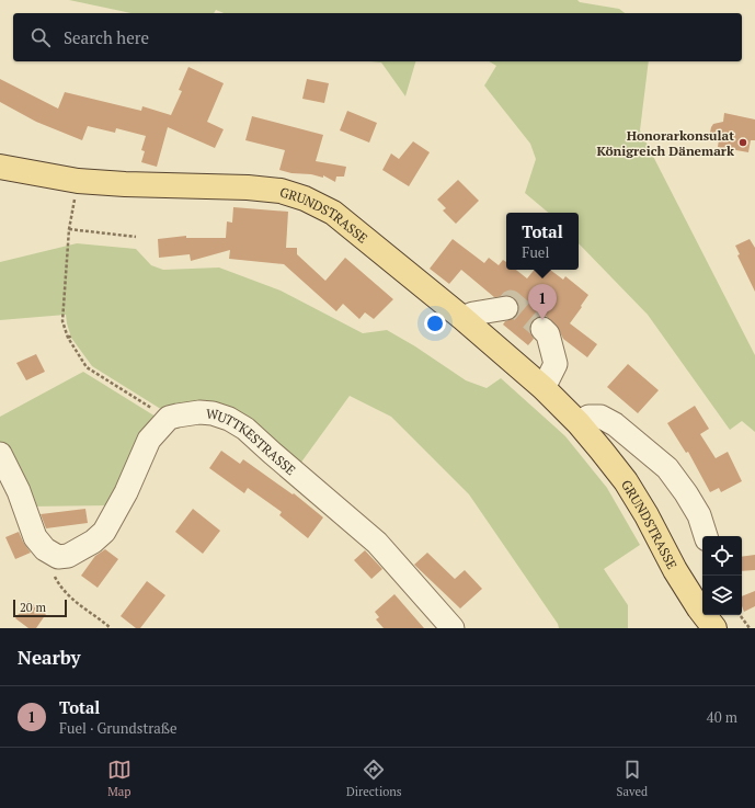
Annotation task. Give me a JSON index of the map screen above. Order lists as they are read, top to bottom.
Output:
{
  "streets": {
    "main road": ["GRUNDSTRASSE"],
    "street": ["WUTTKESTRASSE"]
  },
  "places": ["Honorarkonsulat Königreich Dänemark"],
  "scale_bar": "20 m",
  "page": {
    "search": "Search here",
    "popup": ["Total", "Fuel"],
    "pins": "1",
    "scale": "20 m",
    "heading": "Nearby",
    "list": [
      {
        "mark": "1",
        "name": "Total",
        "note": "Fuel · Grundstraße",
        "value": "40 m"
      }
    ],
    "nav": ["Map", "Directions", "Saved"]
  }
}
